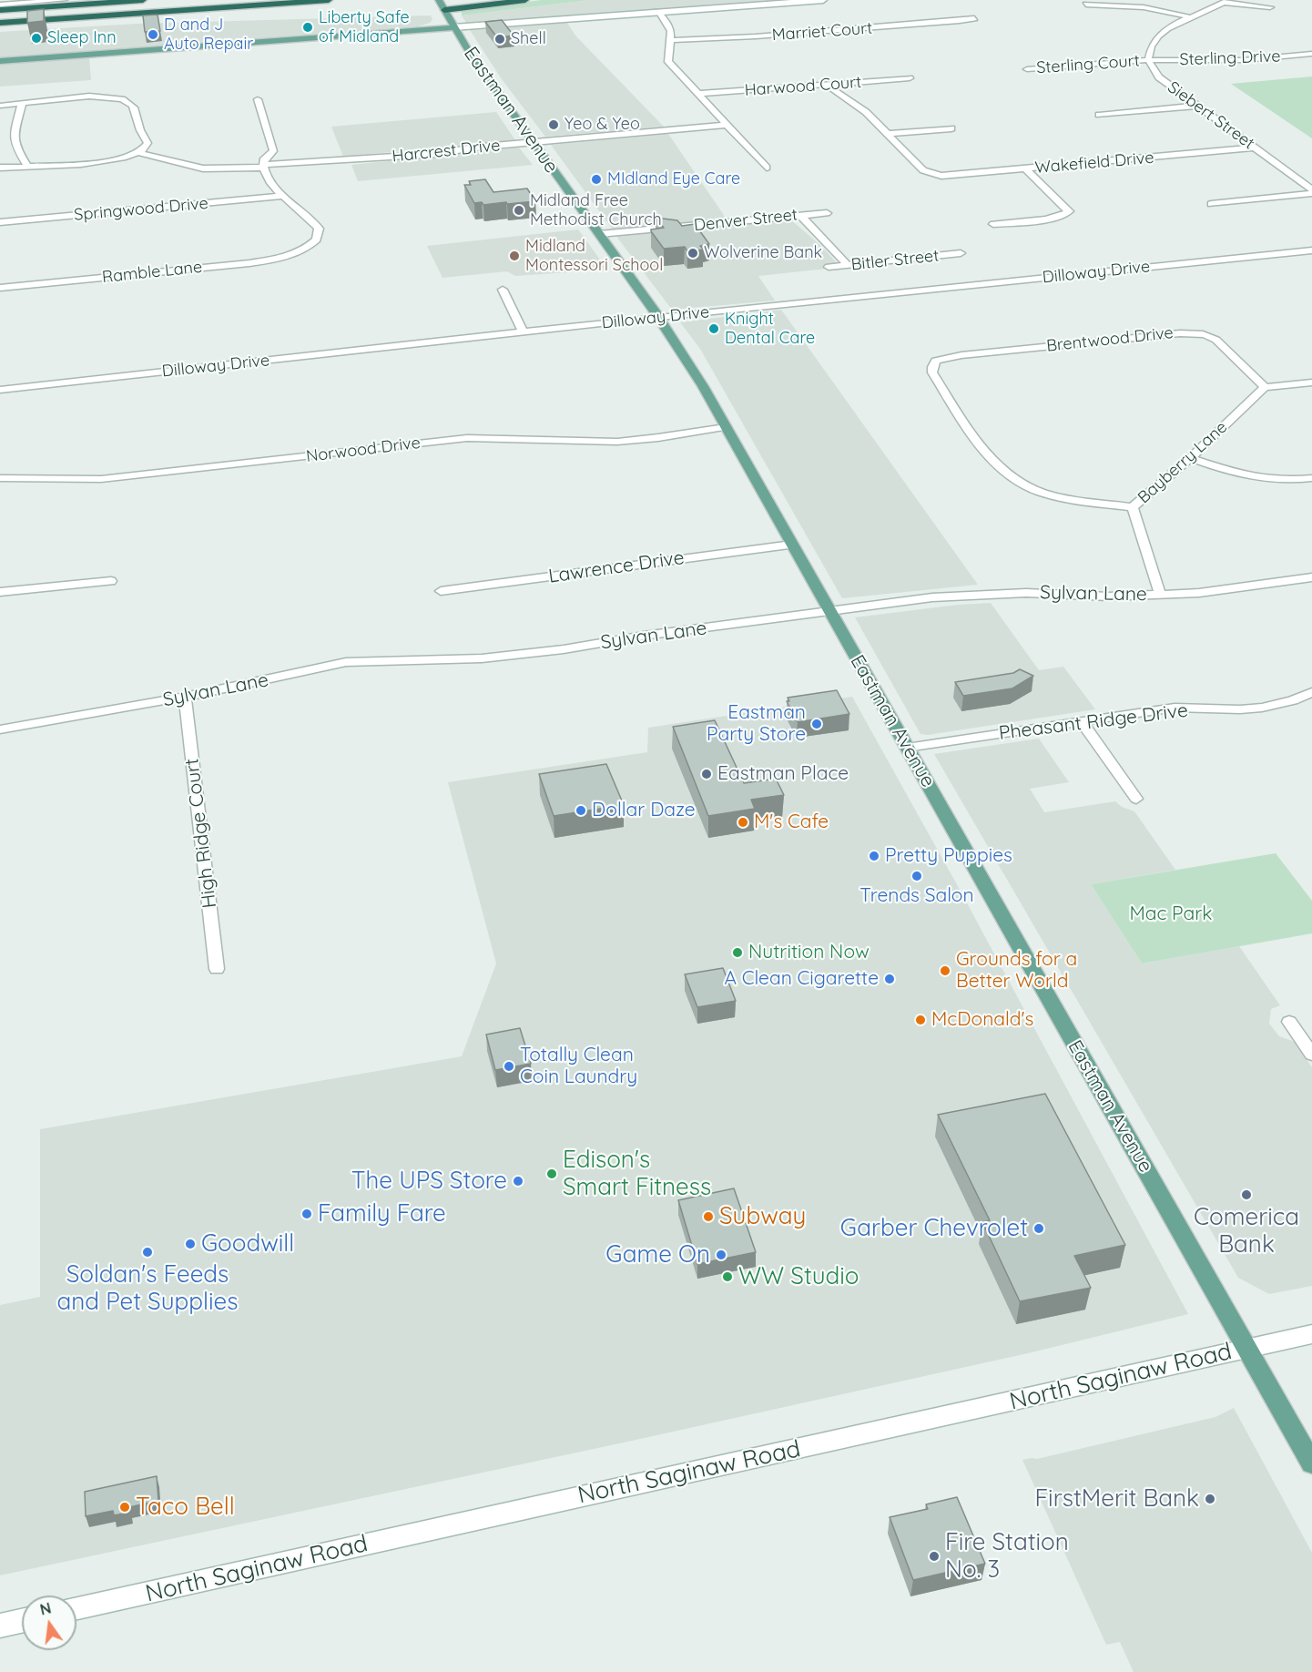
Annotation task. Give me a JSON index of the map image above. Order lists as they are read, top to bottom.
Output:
{
  "streets": {
    "main road": ["Eastman Avenue", "North Saginaw Road"],
    "street": [
      "Marriet Court",
      "Sterling Drive",
      "Sterling Court",
      "Harwood Court",
      "Siebert Street",
      "Harcrest Drive",
      "Wakefield Drive",
      "Springwood Drive",
      "Denver Street",
      "Bitler Street",
      "Ramble Lane",
      "Dilloway Drive",
      "Brentwood Drive",
      "Norwood Drive",
      "Bayberry Lane",
      "Lawrence Drive",
      "Sylvan Lane",
      "Pheasant Ridge Drive",
      "High Ridge Court"
    ]
  },
  "crossings": [
    ["Sterling Drive", "Sterling Court"],
    ["Sterling Drive", "Siebert Street"],
    ["Sterling Court", "Siebert Street"],
    ["Eastman Avenue", "Harcrest Drive"],
    ["Eastman Avenue", "Denver Street"],
    ["Eastman Avenue", "Dilloway Drive"],
    ["Eastman Avenue", "Norwood Drive"],
    ["Eastman Avenue", "Lawrence Drive"],
    ["Eastman Avenue", "Sylvan Lane"],
    ["Eastman Avenue", "Pheasant Ridge Drive"],
    ["Eastman Avenue", "North Saginaw Road"],
    ["Siebert Street", "Wakefield Drive"],
    ["Springwood Drive", "Ramble Lane"],
    ["Brentwood Drive", "Bayberry Lane"],
    ["Bayberry Lane", "Sylvan Lane"],
    ["Sylvan Lane", "High Ridge Court"]
  ],
  "parks": ["Mac Park"],
  "places": [
    "Liberty Safe of Midland",
    "D and J Auto Repair",
    "Sleep Inn",
    "Shell",
    "Yeo & Yeo",
    "MIdland Eye Care",
    "Midland Free Methodist Church",
    "Wolverine Bank",
    "Midland Montessori School",
    "Knight Dental Care",
    "Eastman Party Store",
    "Eastman Place",
    "Dollar Daze",
    "M's Cafe",
    "Pretty Puppies",
    "Trends Salon",
    "Nutrition Now",
    "Grounds for a Better World",
    "A Clean Cigarette",
    "McDonald's",
    "Totally Clean Coin Laundry",
    "Edison's Smart Fitness",
    "The UPS Store",
    "Comerica Bank",
    "Family Fare",
    "Subway",
    "Garber Chevrolet",
    "Goodwill",
    "Soldan's Feeds and Pet Supplies",
    "Game On",
    "WW Studio",
    "FirstMerit Bank",
    "Taco Bell",
    "Fire Station No. 3"
  ],
  "north": "top"
}
